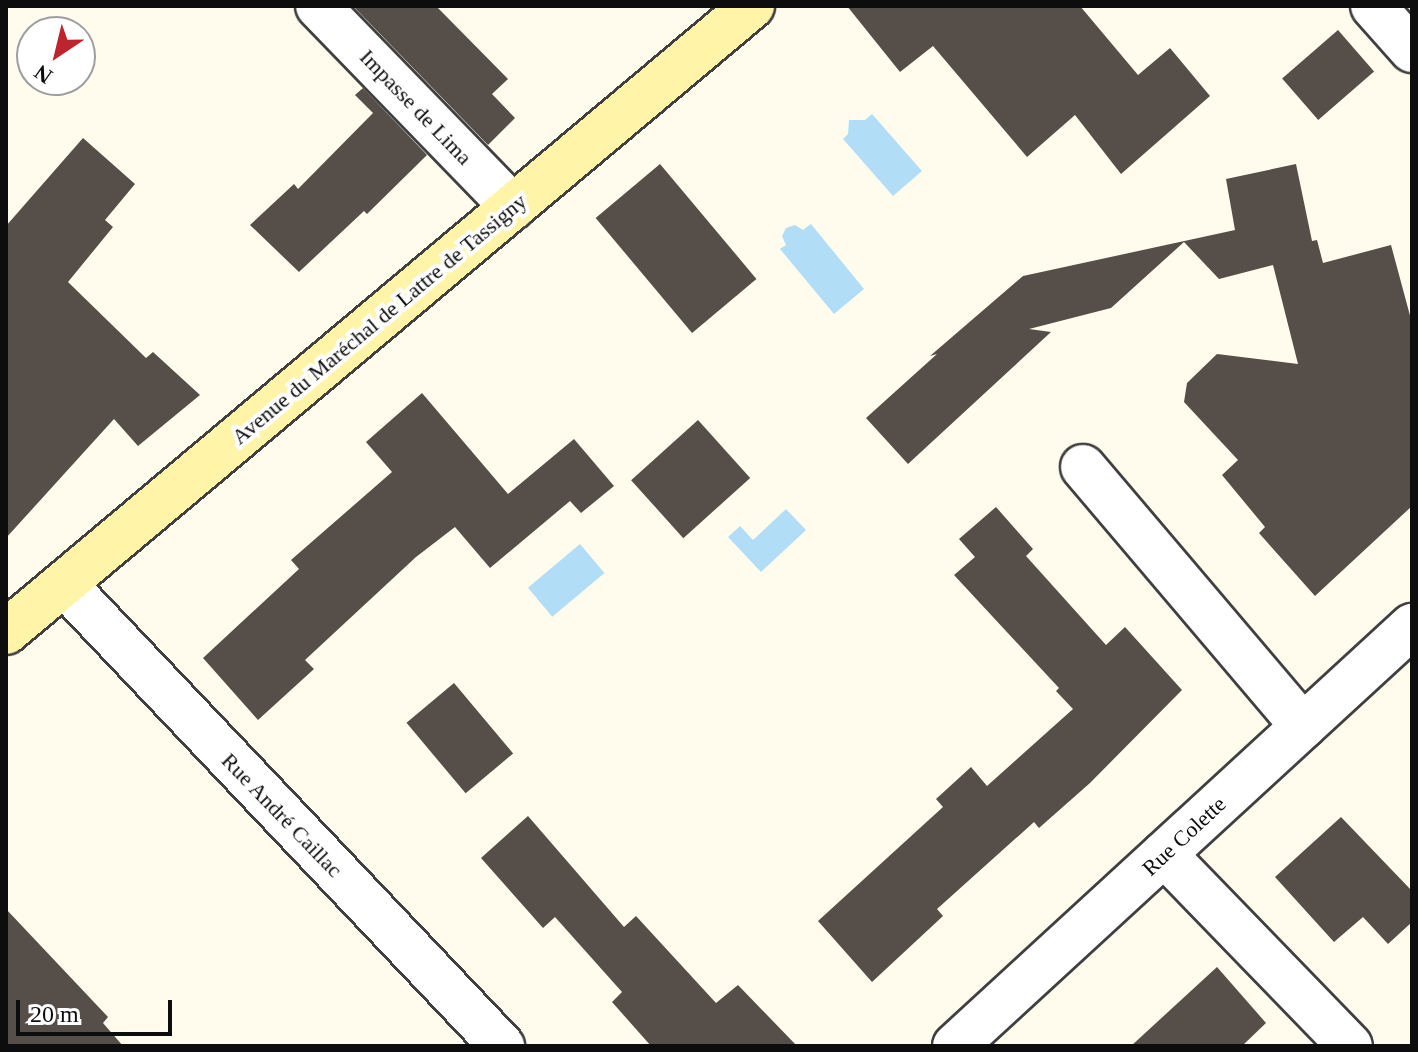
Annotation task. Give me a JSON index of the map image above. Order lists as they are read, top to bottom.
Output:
{
  "streets": {
    "main road": ["Avenue du Maréchal de Lattre de Tassigny"],
    "street": ["Impasse de Lima", "Rue André Caillac", "Rue Colette"]
  },
  "crossings": [
    ["Impasse de Lima", "Avenue du Maréchal de Lattre de Tassigny"],
    ["Avenue du Maréchal de Lattre de Tassigny", "Rue André Caillac"]
  ],
  "scale_bar": "20 m",
  "north": "bottom left"
}
